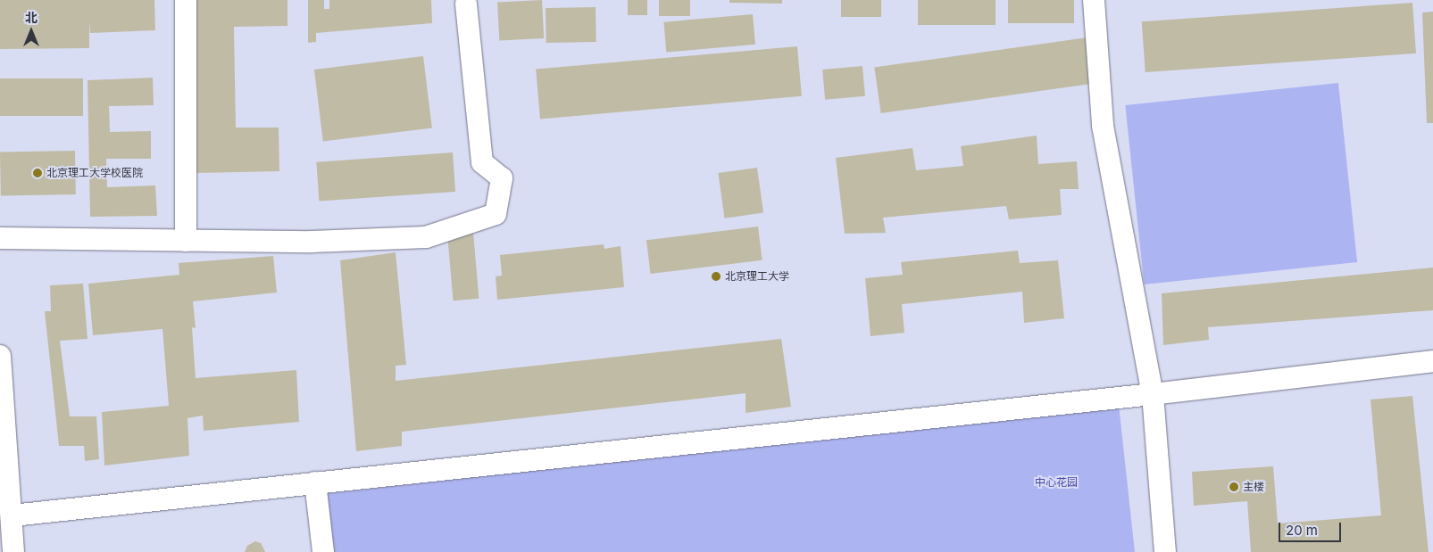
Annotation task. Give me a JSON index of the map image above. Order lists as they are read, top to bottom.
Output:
{
  "parks": ["中心花园"],
  "places": ["北京理工大学校医院", "北京理工大学", "主楼"],
  "scale_bar": "20 m",
  "north": "top"
}
